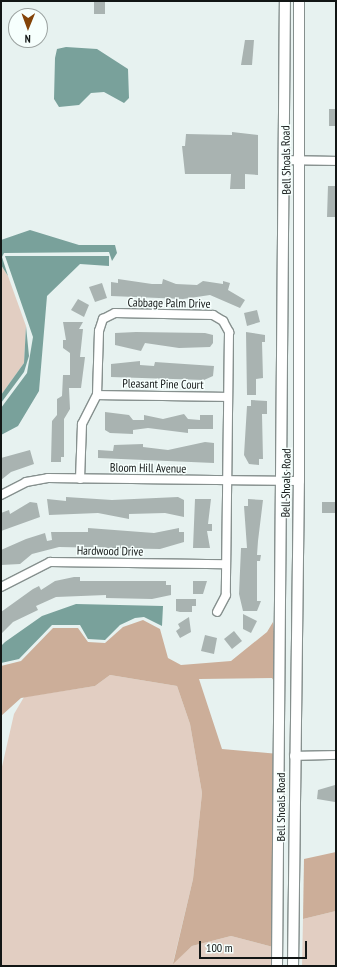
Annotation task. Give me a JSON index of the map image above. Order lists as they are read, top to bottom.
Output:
{
  "streets": {
    "main road": ["Bell Shoals Road"],
    "street": [
      "Cabbage Palm Drive",
      "Pleasant Pine Court",
      "Bloom Hill Avenue",
      "Hardwood Drive"
    ]
  },
  "crossings": [
    ["Bell Shoals Road", "Bloom Hill Avenue"],
    ["Cabbage Palm Drive", "Pleasant Pine Court"],
    ["Cabbage Palm Drive", "Bloom Hill Avenue"],
    ["Cabbage Palm Drive", "Hardwood Drive"]
  ],
  "scale_bar": "100 m",
  "north": "bottom"
}
